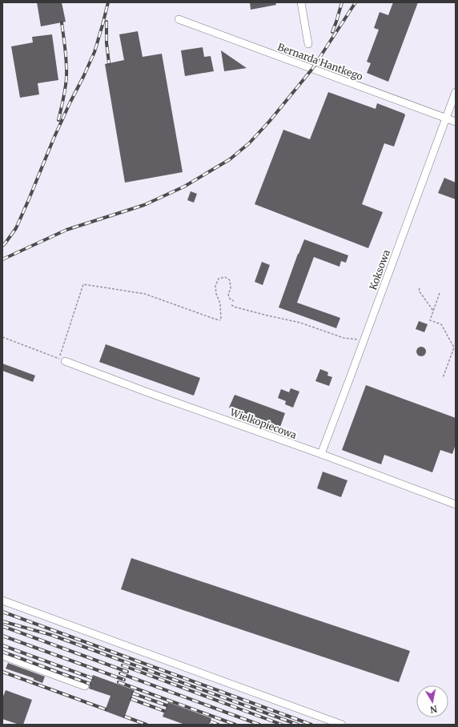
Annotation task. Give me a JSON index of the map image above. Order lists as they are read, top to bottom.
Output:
{
  "streets": {
    "street": ["Bernarda Hantkego", "Koksowa", "Wielkopiecowa"]
  },
  "crossings": [
    ["Bernarda Hantkego", "Koksowa"],
    ["Koksowa", "Wielkopiecowa"]
  ],
  "north": "bottom"
}
